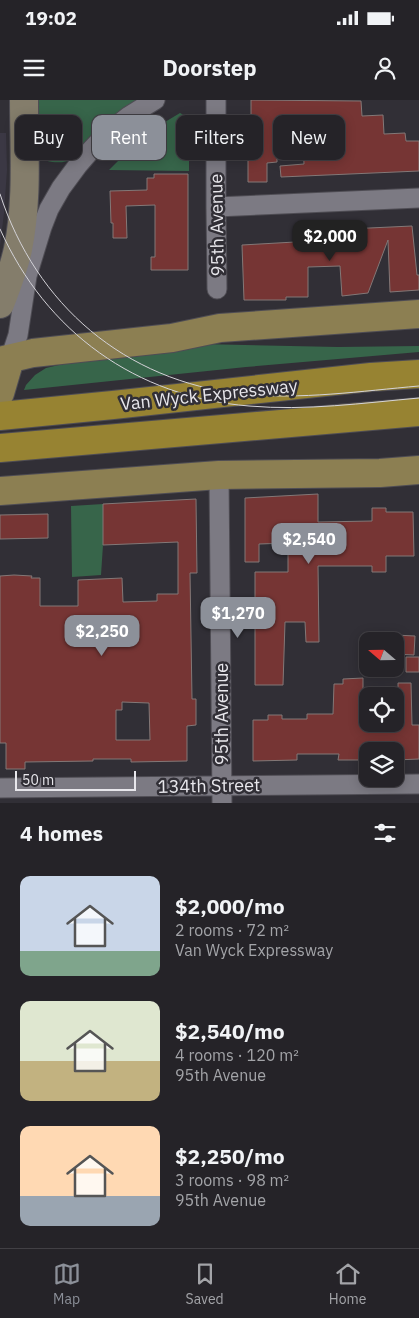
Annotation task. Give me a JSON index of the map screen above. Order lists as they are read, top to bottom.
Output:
{
  "streets": {
    "highway": ["Van Wyck Expressway"],
    "street": ["95th Avenue", "134th Street"]
  },
  "crossings": [
    ["95th Avenue", "134th Street"]
  ],
  "scale_bar": "50 m",
  "north": "left",
  "page": {
    "status": "19:02",
    "header": "Doorstep",
    "chip": [
      "Buy",
      "Rent",
      "Filters",
      "New"
    ],
    "price": [
      "$2,000",
      "$2,540",
      "$1,270",
      "$2,250"
    ],
    "scale": "50 m",
    "heading": "4 homes",
    "list": [
      {
        "name": "$2,000/mo",
        "note": "2 rooms · 72 m² · Van Wyck Expressway"
      },
      {
        "name": "$2,540/mo",
        "note": "4 rooms · 120 m² · 95th Avenue"
      },
      {
        "name": "$2,250/mo",
        "note": "3 rooms · 98 m² · 95th Avenue"
      }
    ],
    "tabs": ["Map", "Saved", "Home"]
  }
}
